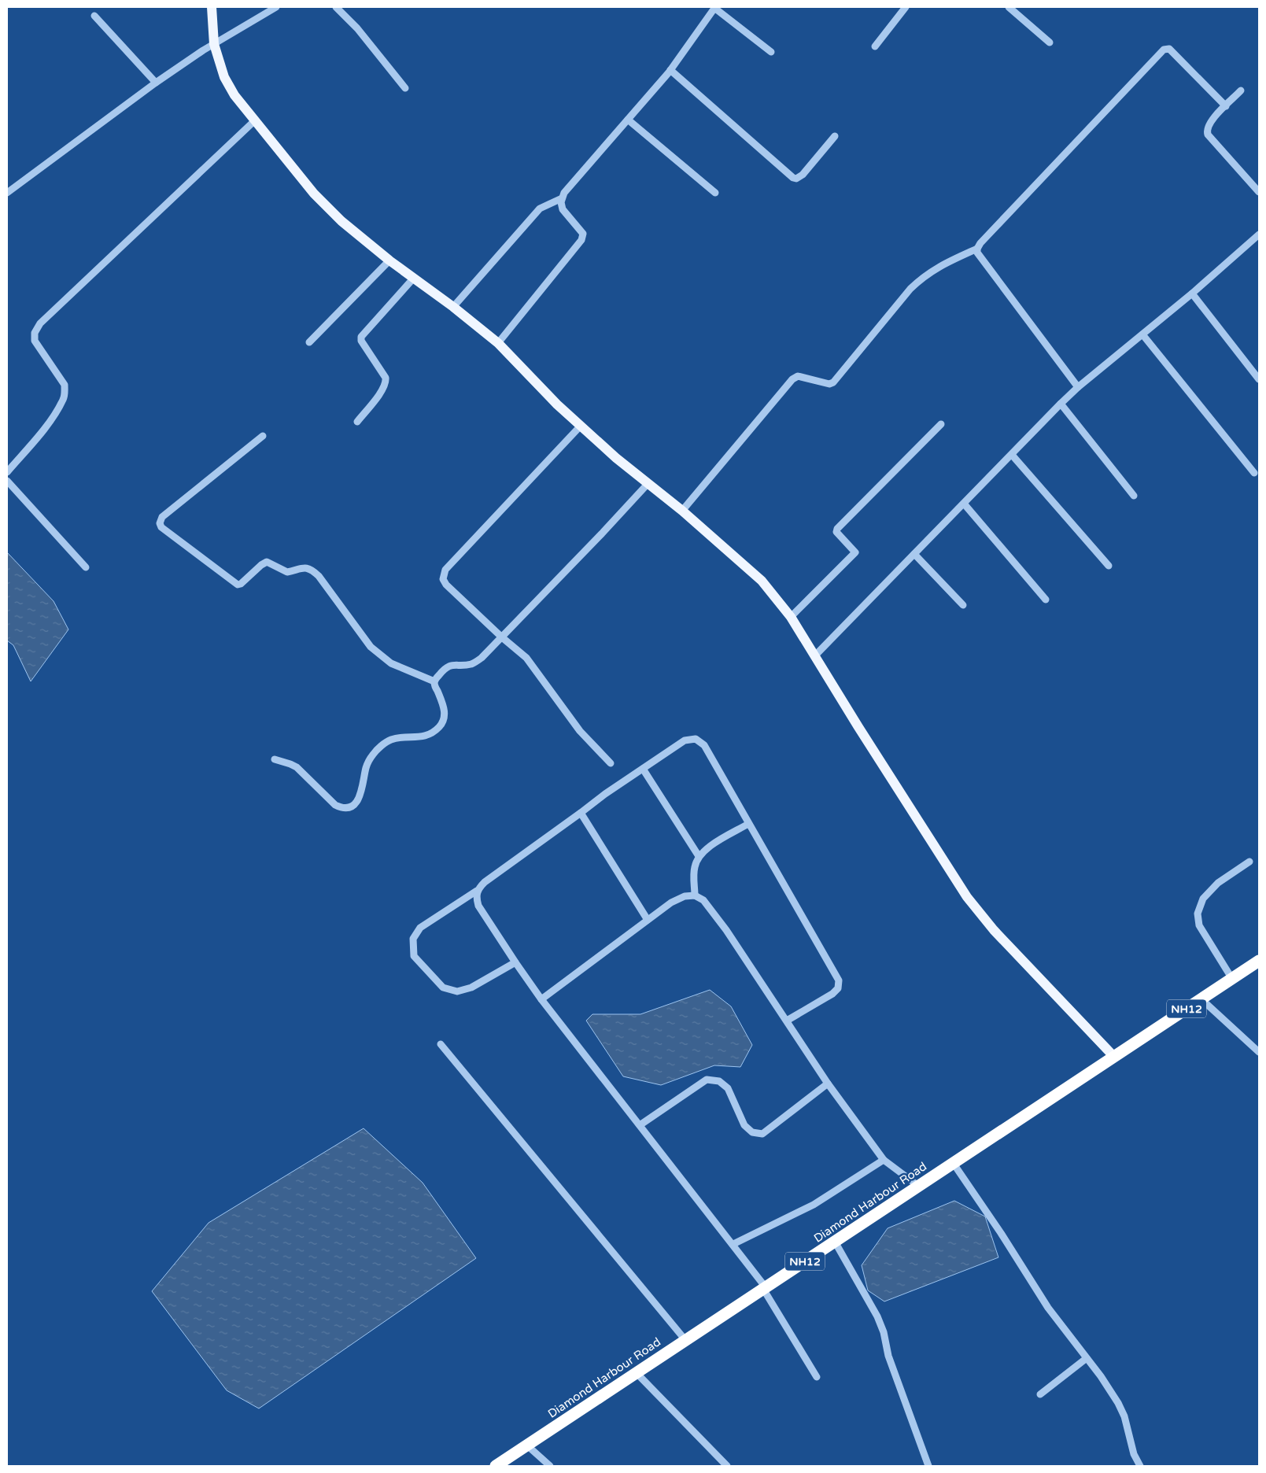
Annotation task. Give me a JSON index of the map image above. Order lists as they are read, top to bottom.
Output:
{
  "streets": {
    "highway": ["NH12", "Diamond Harbour Road"]
  }
}
